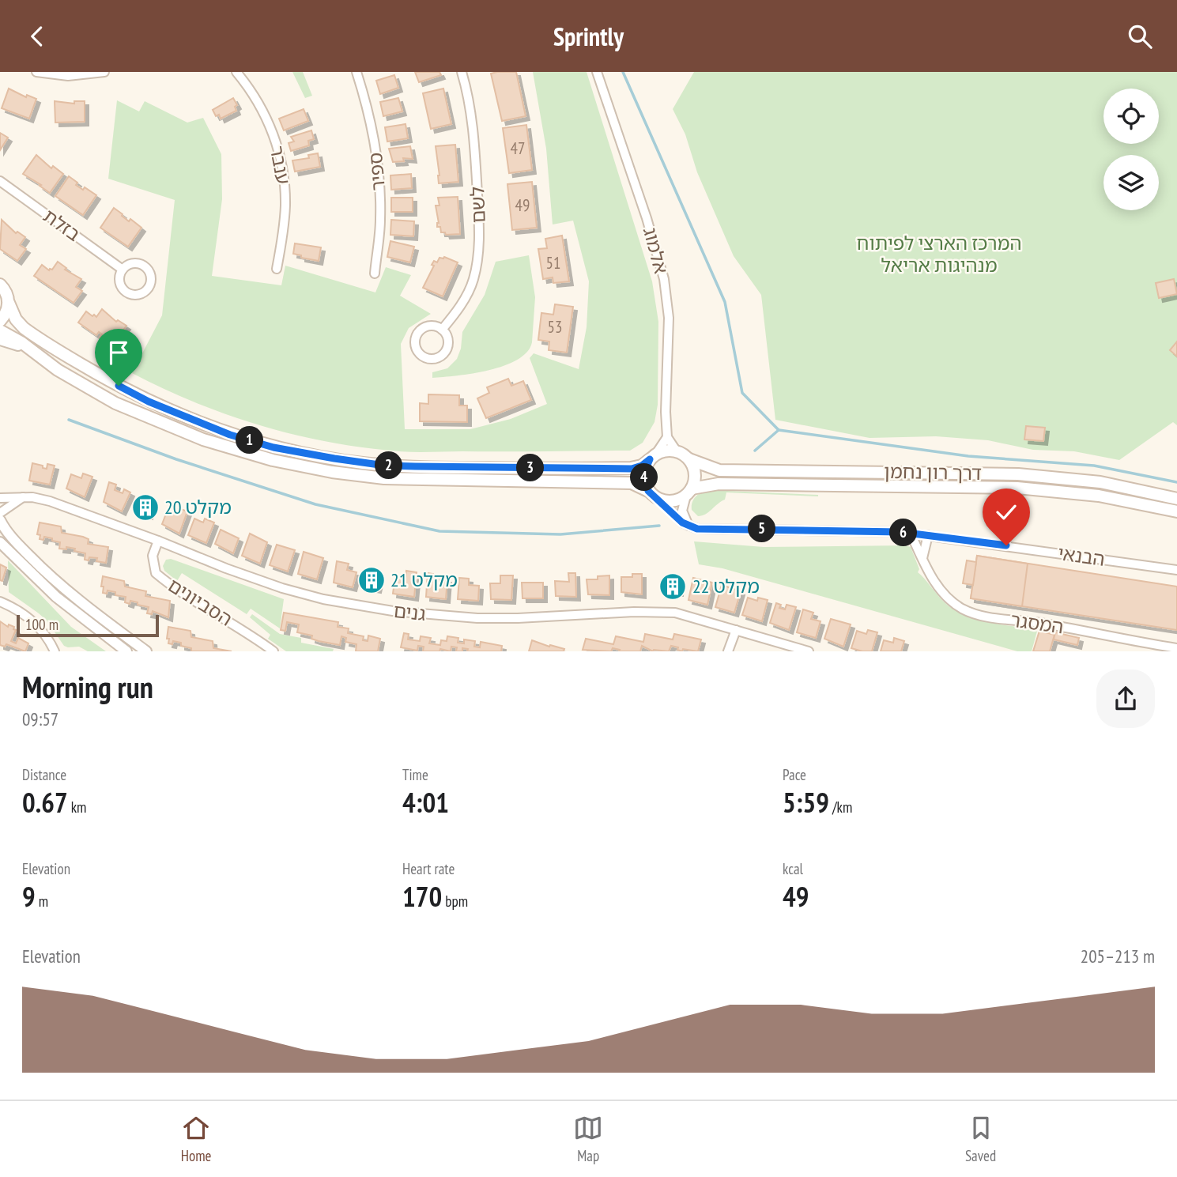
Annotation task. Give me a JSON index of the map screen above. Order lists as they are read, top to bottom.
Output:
{
  "streets": {
    "main road": ["דרך רון נחמן"],
    "street": [
      "ענבר",
      "ספיר",
      "לשם",
      "בזלת",
      "אלמוג",
      "הבנאי",
      "הסביונים",
      "גנים",
      "המסגר"
    ]
  },
  "crossings": [
    ["הבנאי", "המסגר"],
    ["הסביונים", "גנים"]
  ],
  "parks": ["המרכז הארצי לפיתוח מנהיגות אריאל"],
  "places": {
    "building": ["מקלט 20", "מקלט 21", "מקלט 22"]
  },
  "house_numbers": [
    "47",
    "49",
    "51",
    "53"
  ],
  "scale_bar": "100 m",
  "page": {
    "header": "Sprintly",
    "pins": [
      "1",
      "2",
      "3",
      "4",
      "5",
      "6"
    ],
    "scale": "100 m",
    "heading": ["Morning run", "09:57"],
    "stats": [
      ["Distance", "0.67 km"],
      ["Time", "4:01"],
      ["Pace", "5:59 /km"],
      ["Elevation", "9 m"],
      ["Heart rate", "170 bpm"],
      ["kcal", "49"]
    ],
    "chart": ["Elevation", "205–213 m"],
    "tabs": ["Home", "Map", "Saved"]
  }
}
